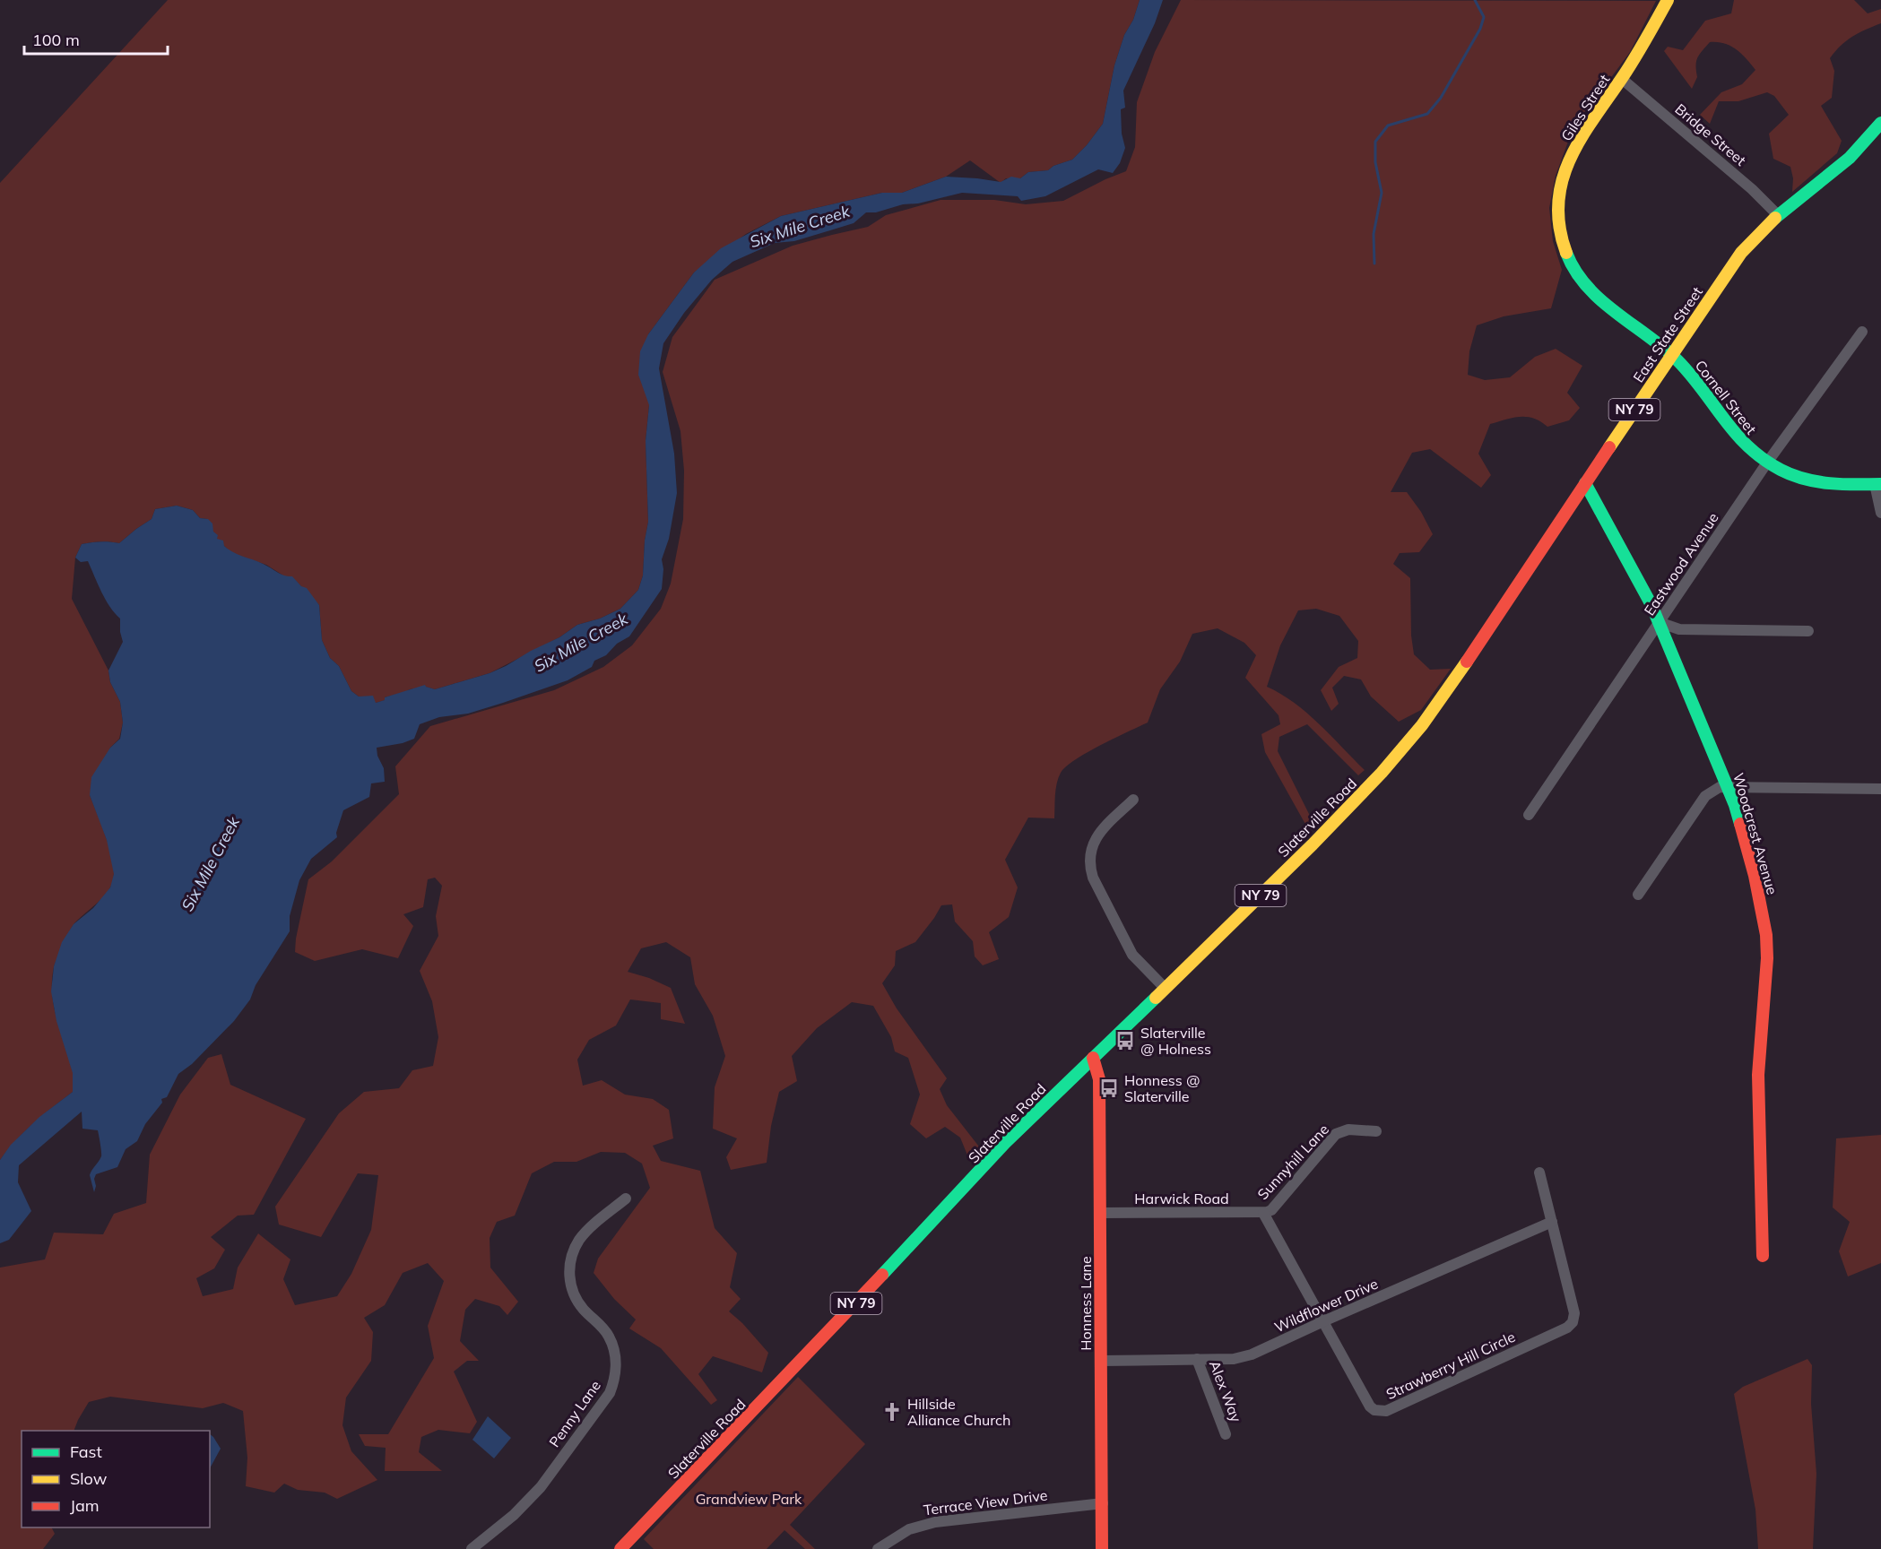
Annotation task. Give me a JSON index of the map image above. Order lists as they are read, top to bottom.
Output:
{
  "streets": {
    "main road": [
      "Giles Street",
      "East State Street",
      "Cornell Street",
      "NY 79",
      "Slaterville Road",
      "Woodcrest Avenue",
      "Honness Lane"
    ],
    "street": [
      "Bridge Street",
      "Eastwood Avenue",
      "Sunnyhill Lane",
      "Harwick Road",
      "Wildflower Drive",
      "Strawberry Hill Circle",
      "Alex Way",
      "Penny Lane",
      "Terrace View Drive"
    ]
  },
  "crossings": [
    ["Giles Street", "Bridge Street"],
    ["Giles Street", "East State Street"],
    ["Giles Street", "Cornell Street"],
    ["Bridge Street", "East State Street"],
    ["East State Street", "Cornell Street"],
    ["East State Street", "Slaterville Road"],
    ["East State Street", "Woodcrest Avenue"],
    ["Cornell Street", "Eastwood Avenue"],
    ["Eastwood Avenue", "Woodcrest Avenue"],
    ["Slaterville Road", "Honness Lane"],
    ["Sunnyhill Lane", "Harwick Road"],
    ["Sunnyhill Lane", "Strawberry Hill Circle"],
    ["Harwick Road", "Honness Lane"],
    ["Harwick Road", "Strawberry Hill Circle"],
    ["Honness Lane", "Wildflower Drive"],
    ["Honness Lane", "Terrace View Drive"],
    ["Wildflower Drive", "Strawberry Hill Circle"],
    ["Wildflower Drive", "Alex Way"]
  ],
  "water": ["Six Mile Creek"],
  "parks": ["Grandview Park"],
  "places": {
    "bus stop": ["Slaterville @ Holness", "Honness @ Slaterville"],
    "church": ["Hillside Alliance Church"]
  },
  "legend": ["Fast", "Slow", "Jam"],
  "scale_bar": "100 m"
}
